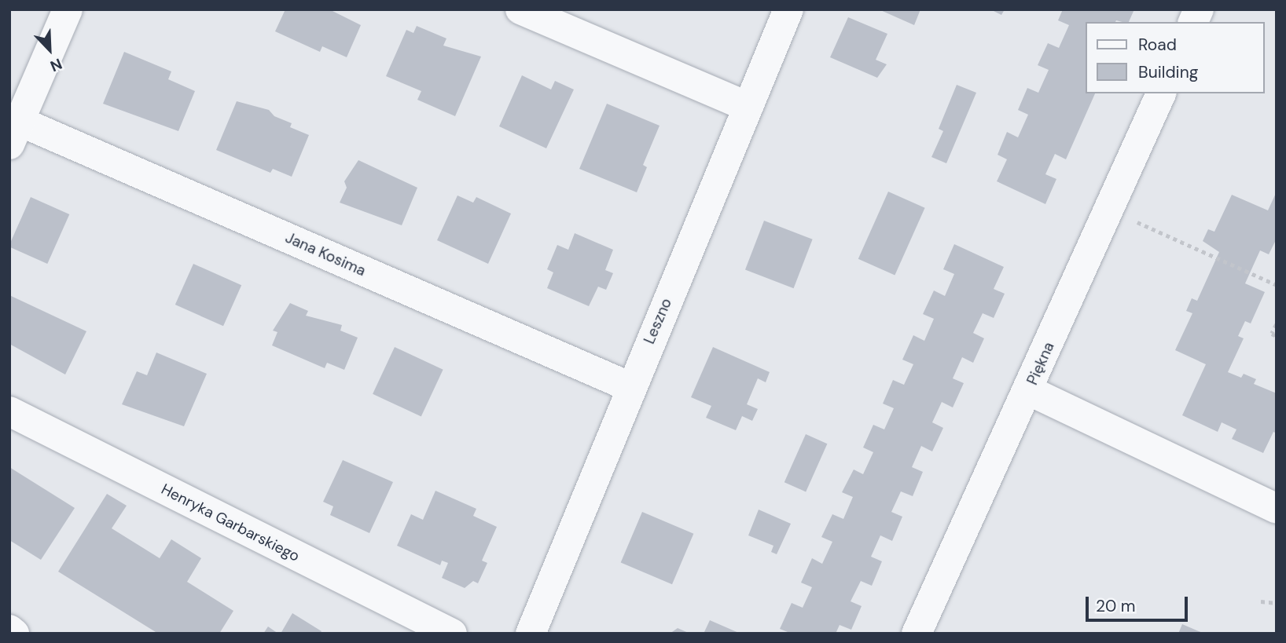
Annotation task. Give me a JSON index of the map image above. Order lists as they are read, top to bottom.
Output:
{
  "streets": {
    "street": [
      "Jana Kosima",
      "Leszno",
      "Piękna",
      "Henryka Garbarskiego"
    ]
  },
  "crossings": [
    ["Jana Kosima", "Leszno"]
  ],
  "legend": ["Road", "Building"],
  "scale_bar": "20 m",
  "north": "bottom right"
}
